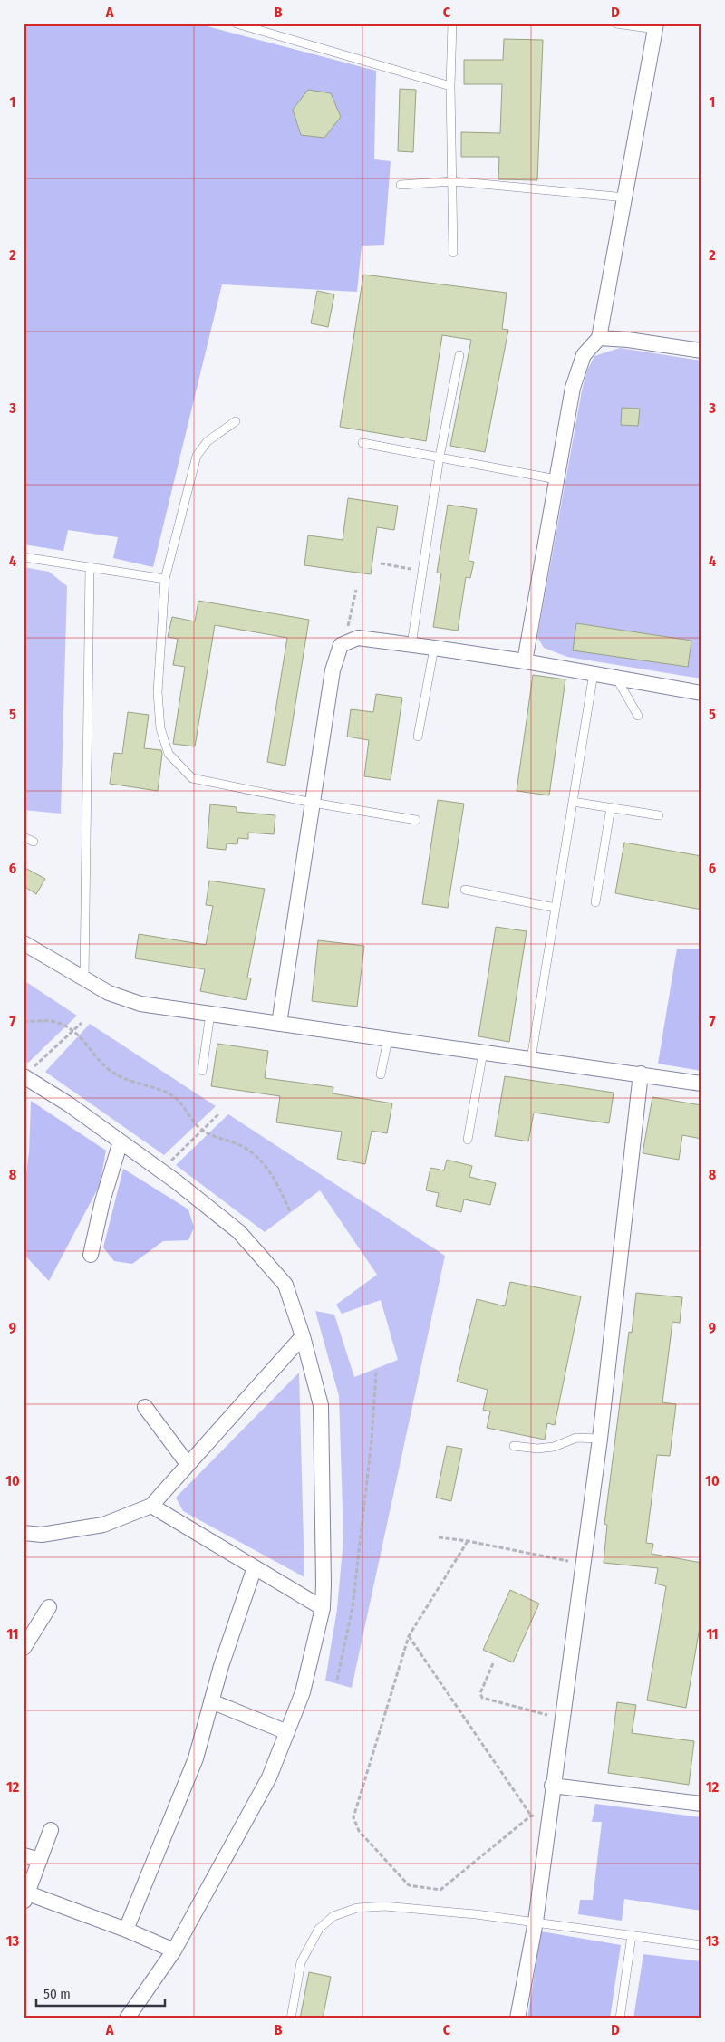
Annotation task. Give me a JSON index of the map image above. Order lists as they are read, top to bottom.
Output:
{
  "scale_bar": "50 m",
  "grid": {
    "columns": [
      "A",
      "B",
      "C",
      "D"
    ],
    "rows": [
      "1",
      "2",
      "3",
      "4",
      "5",
      "6",
      "7",
      "8",
      "9",
      "10",
      "11",
      "12",
      "13"
    ]
  }
}
